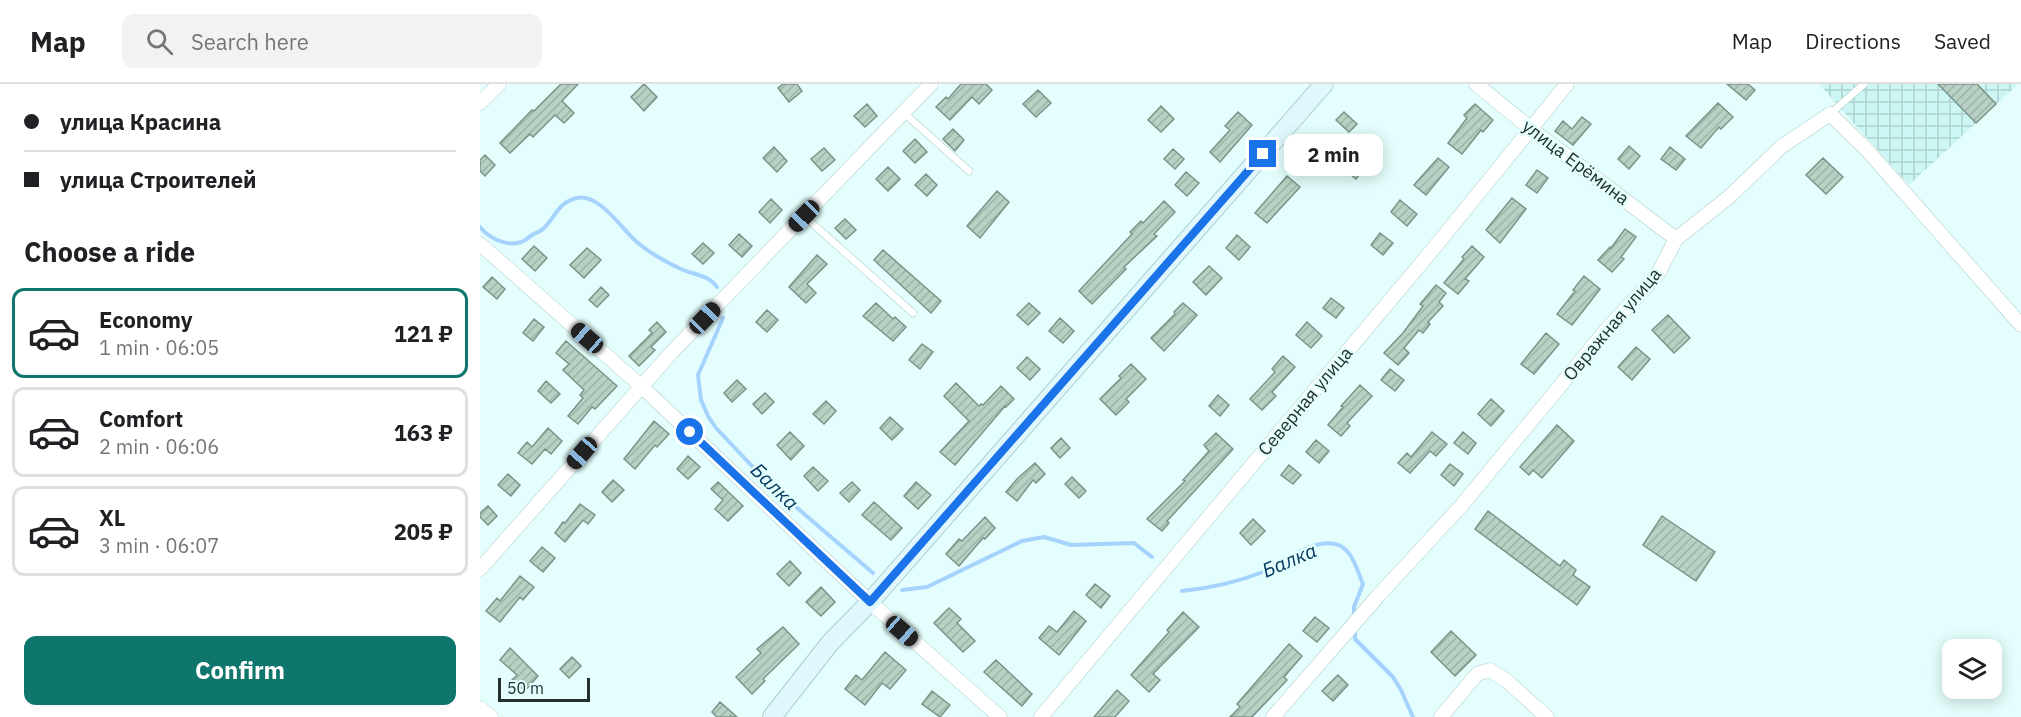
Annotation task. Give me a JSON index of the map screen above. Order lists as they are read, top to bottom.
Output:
{
  "streets": {
    "street": ["улица Ерёмина", "Овражная улица", "Северная улица"]
  },
  "crossings": [
    ["улица Ерёмина", "Овражная улица"],
    ["улица Ерёмина", "Северная улица"]
  ],
  "water": ["Балка"],
  "scale_bar": "50 m",
  "page": {
    "header": "Map",
    "search": "Search here",
    "nav": ["Map", "Directions", "Saved"],
    "banner": ["улица Красина", "улица Строителей"],
    "bubble": "2 min",
    "heading": "Choose a ride",
    "list": [
      {
        "name": "Economy",
        "note": "1 min · 06:05",
        "value": "121 ₽"
      },
      {
        "name": "Comfort",
        "note": "2 min · 06:06",
        "value": "163 ₽"
      },
      {
        "name": "XL",
        "note": "3 min · 06:07",
        "value": "205 ₽"
      }
    ],
    "buttons": "Confirm",
    "scale": "50 m"
  }
}
